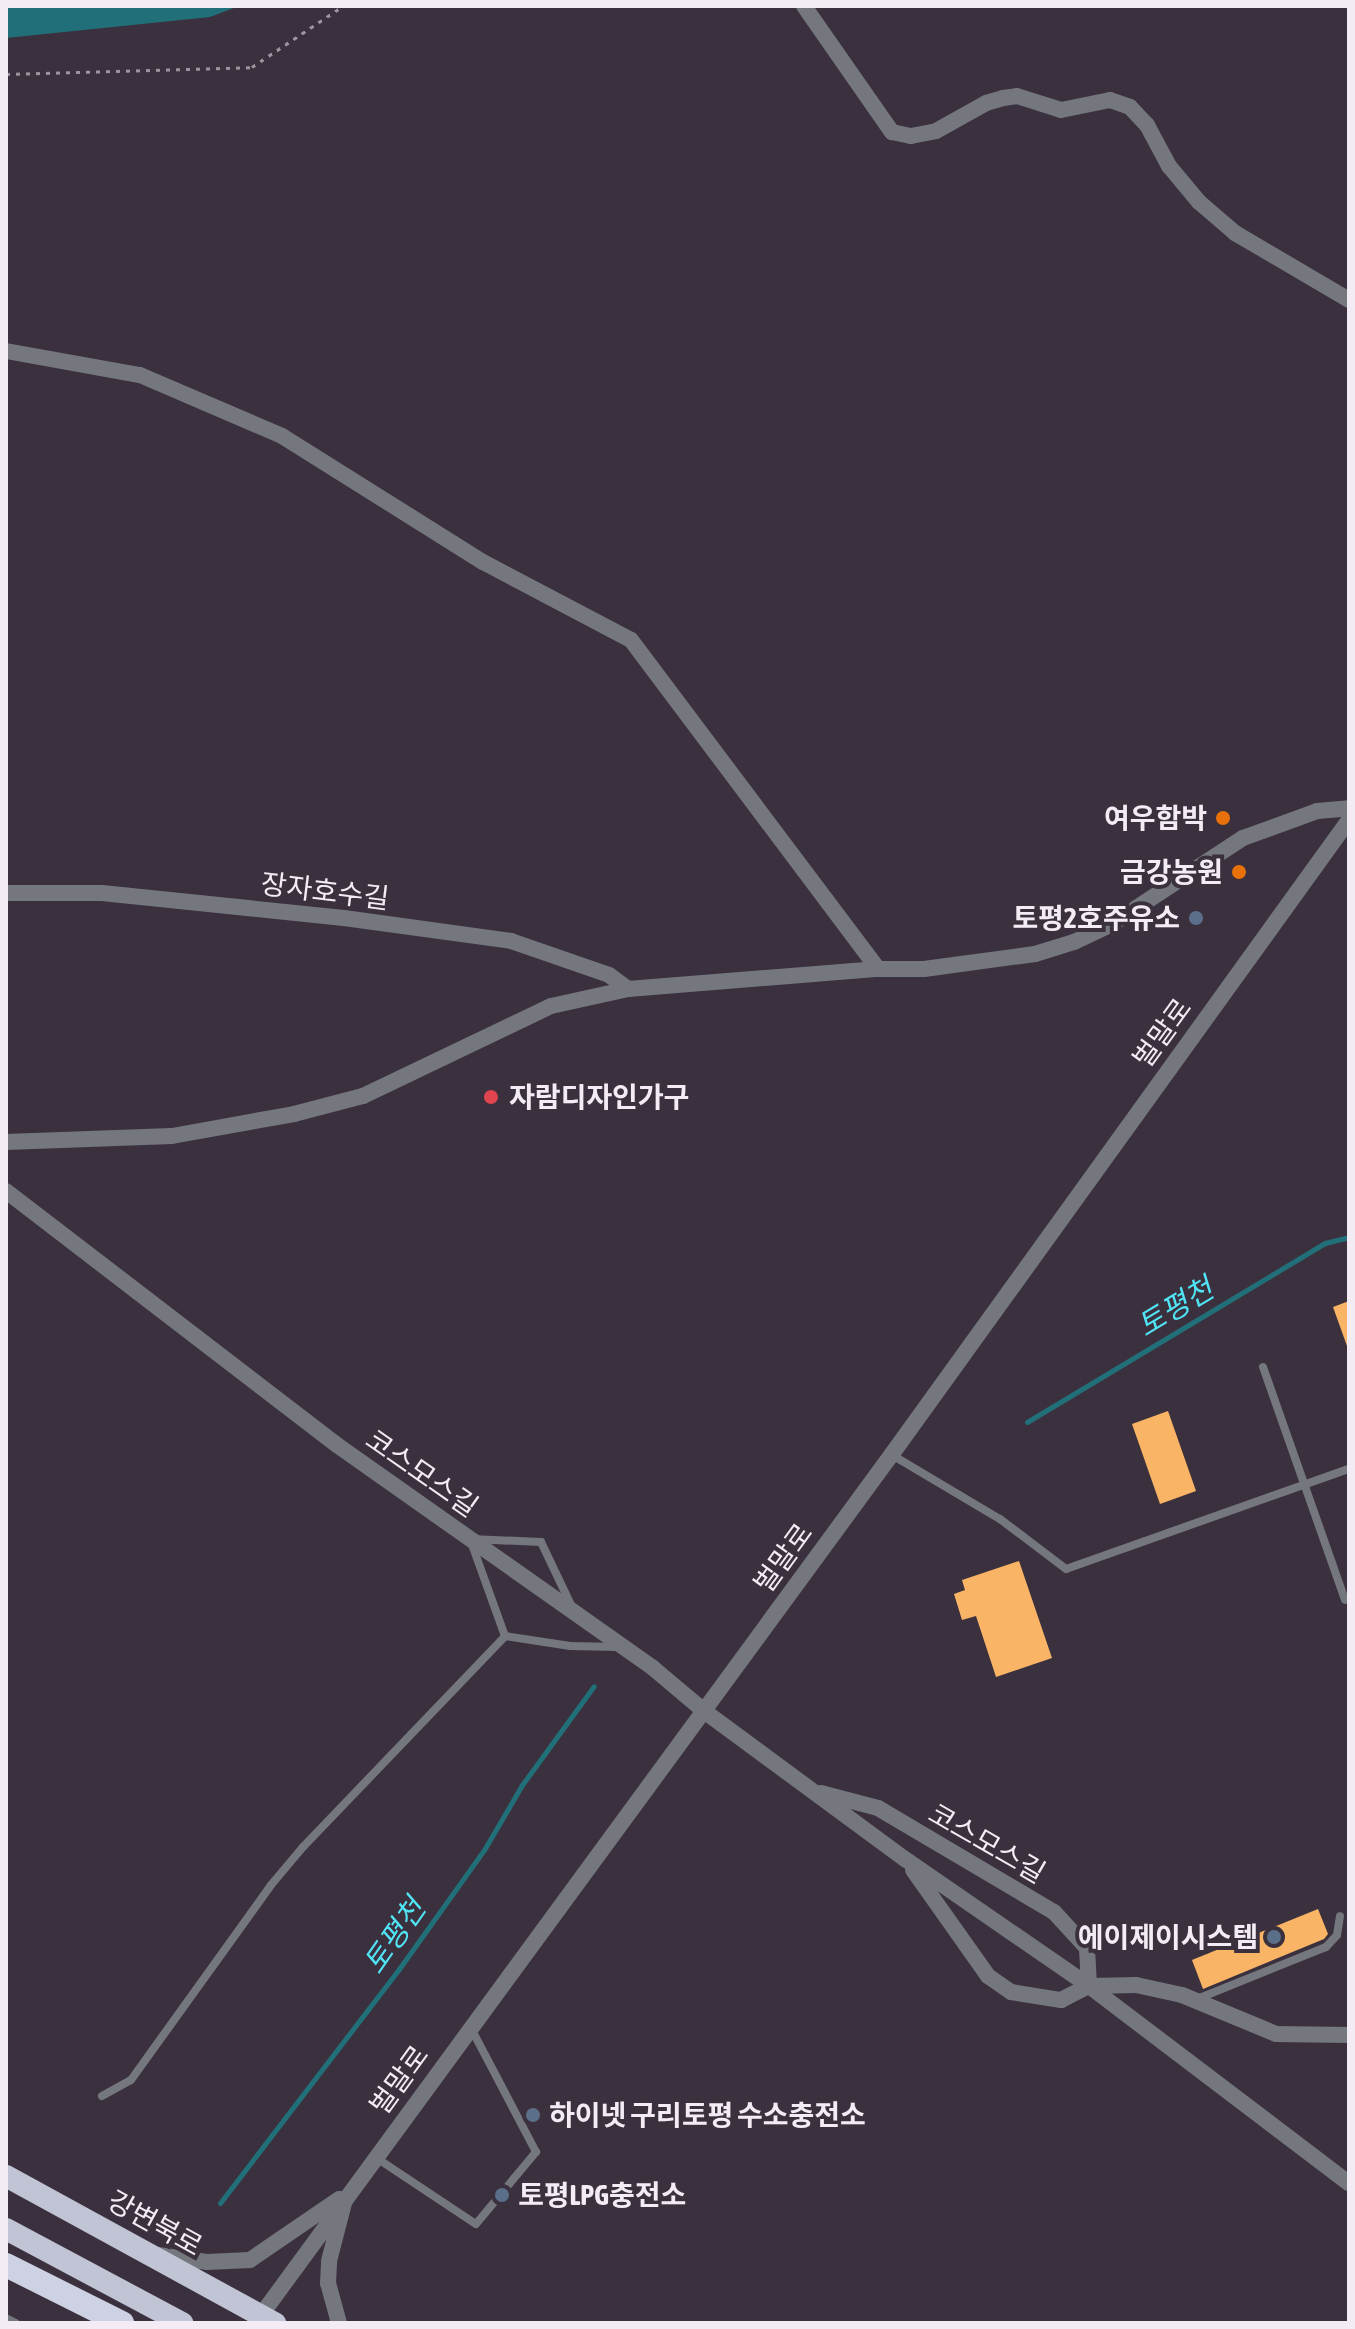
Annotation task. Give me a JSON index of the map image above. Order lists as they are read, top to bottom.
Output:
{
  "streets": {
    "highway": ["강변북로"],
    "street": ["장자호수길", "벌말로", "코스모스길"]
  },
  "crossings": [
    ["벌말로", "코스모스길"],
    ["벌말로", "강변북로"]
  ],
  "water": ["토평천"],
  "places": [
    "여우함박",
    "금강농원",
    "토평2호주유소",
    "자람디자인가구",
    "에이제이시스템",
    "하이넷 구리토평 수소충전소",
    "토평LPG충전소"
  ]
}
